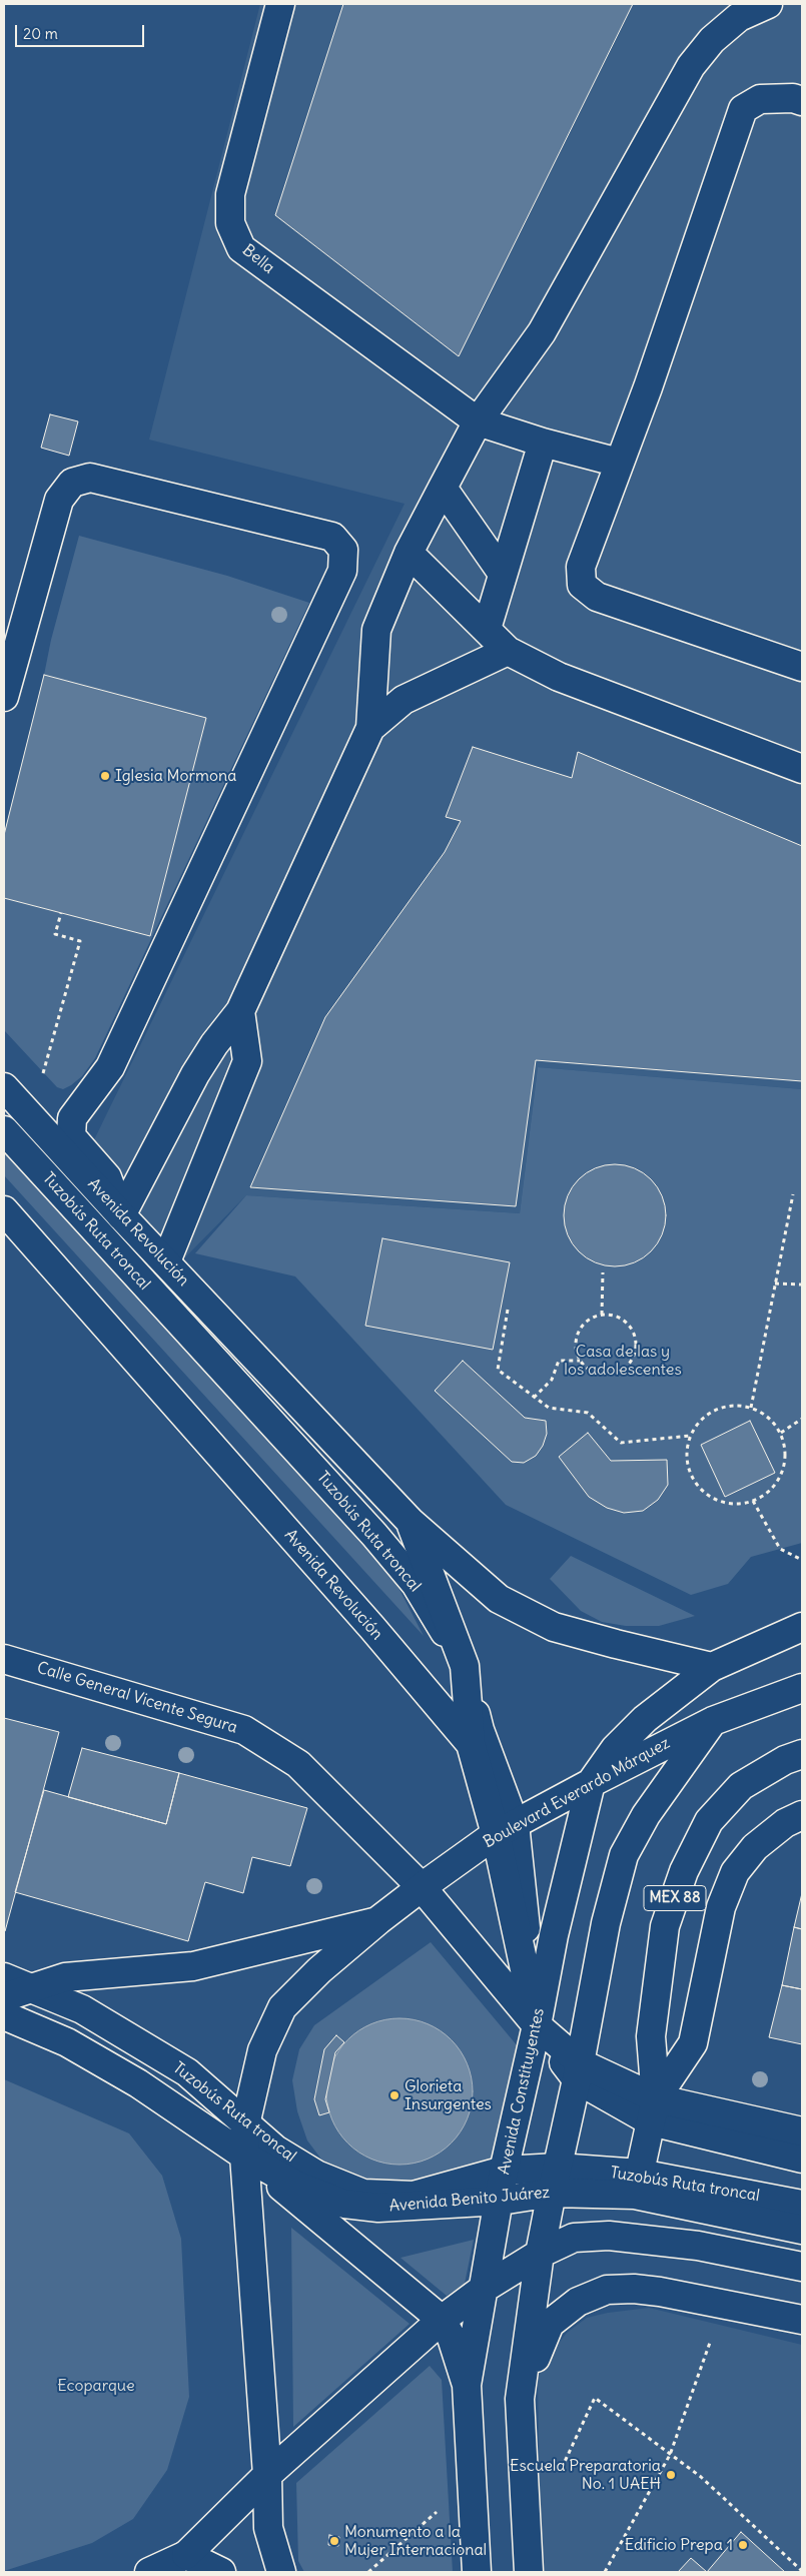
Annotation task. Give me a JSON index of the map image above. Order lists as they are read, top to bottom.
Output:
{
  "streets": {
    "main road": [
      "Bella",
      "Tuzobús Ruta troncal",
      "Avenida Revolución",
      "Calle General Vicente Segura",
      "Boulevard Everardo Márquez",
      "MEX 88",
      "Avenida Constituyentes",
      "Avenida Benito Juárez"
    ]
  },
  "crossings": [
    ["Tuzobús Ruta troncal", "Avenida Revolución"],
    ["Tuzobús Ruta troncal", "Boulevard Everardo Márquez"],
    ["Tuzobús Ruta troncal", "MEX 88"],
    ["Tuzobús Ruta troncal", "Avenida Constituyentes"],
    ["Tuzobús Ruta troncal", "Avenida Benito Juárez"],
    ["Avenida Revolución", "Boulevard Everardo Márquez"],
    ["Avenida Revolución", "Avenida Constituyentes"],
    ["Calle General Vicente Segura", "Boulevard Everardo Márquez"],
    ["Boulevard Everardo Márquez", "Avenida Constituyentes"],
    ["Boulevard Everardo Márquez", "Avenida Benito Juárez"],
    ["Avenida Constituyentes", "Avenida Benito Juárez"]
  ],
  "parks": ["Casa de las y los adolescentes", "Ecoparque"],
  "places": [
    "Iglesia Mormona",
    "Glorieta Insurgentes",
    "Escuela Preparatoria No. 1 UAEH",
    "Monumento a la Mujer Internacional",
    "Edificio Prepa 1"
  ],
  "scale_bar": "20 m"
}
